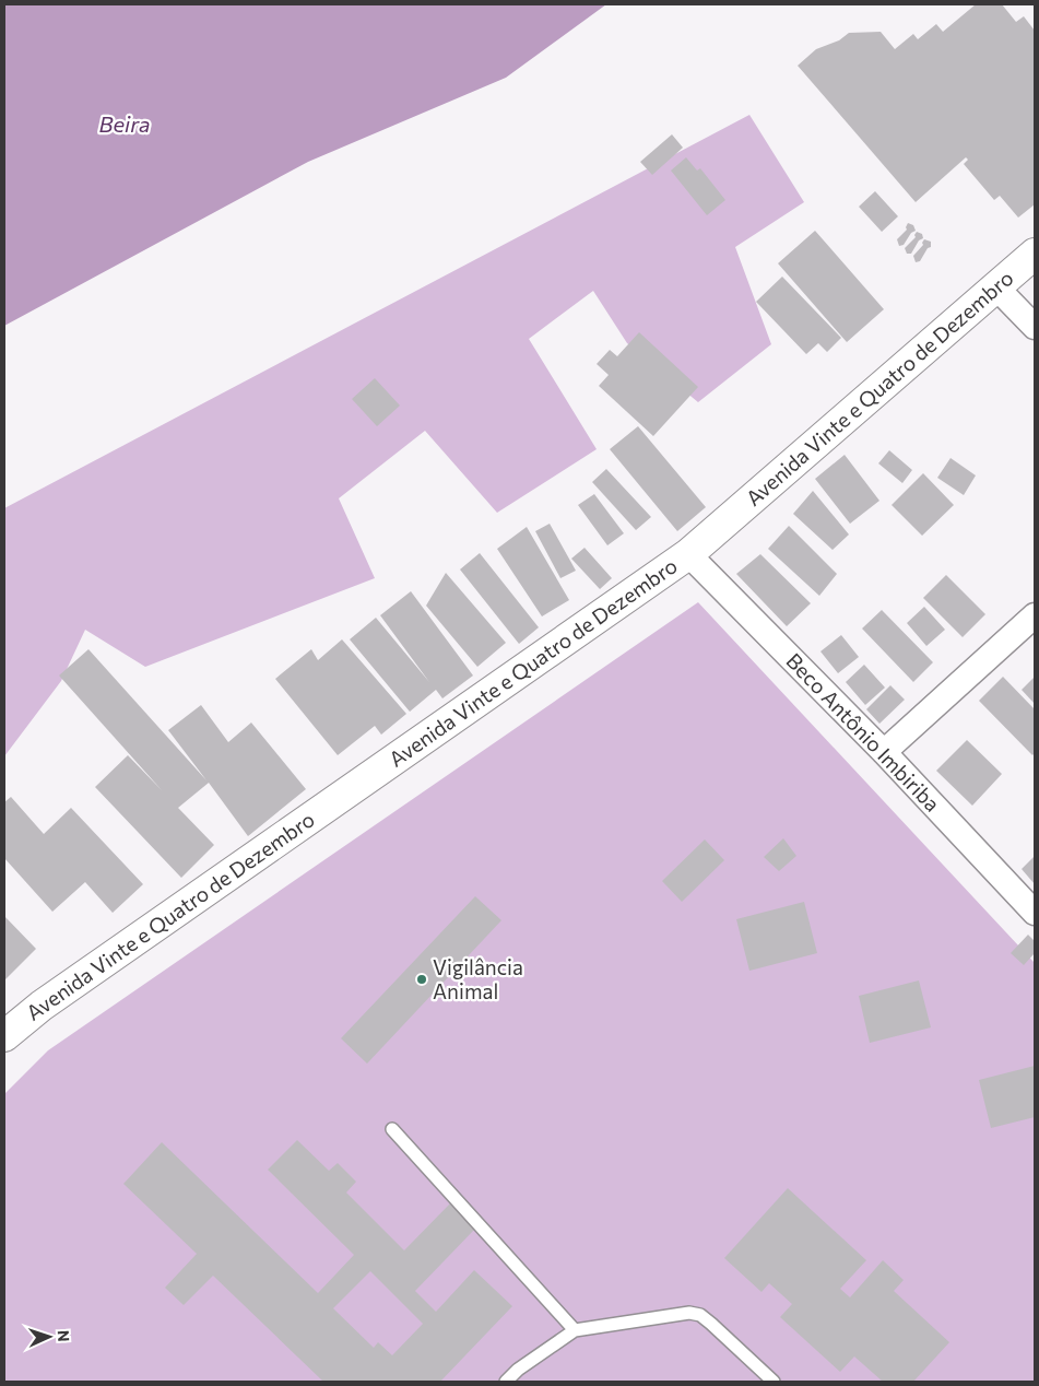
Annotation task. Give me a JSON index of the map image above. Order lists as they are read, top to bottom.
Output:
{
  "streets": {
    "street": ["Avenida Vinte e Quatro de Dezembro", "Beco Antônio Imbiriba"]
  },
  "crossings": [
    ["Avenida Vinte e Quatro de Dezembro", "Beco Antônio Imbiriba"]
  ],
  "water": ["Beira"],
  "places": ["Vigilância Animal"],
  "north": "right"
}
